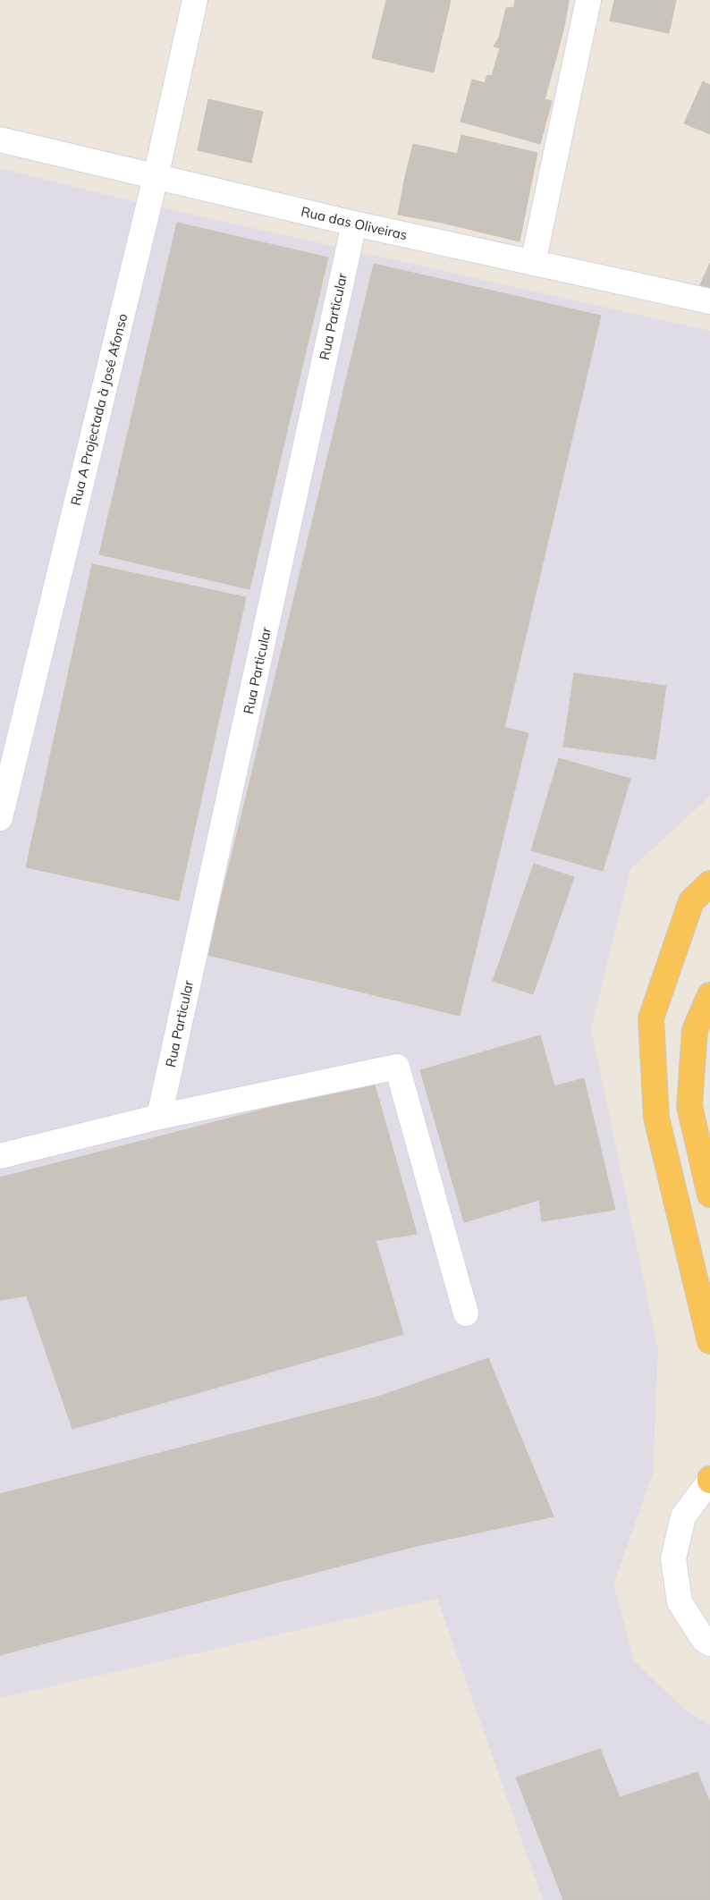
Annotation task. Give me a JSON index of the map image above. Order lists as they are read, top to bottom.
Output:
{
  "streets": {
    "street": ["Rua das Oliveiras", "Rua Particular", "Rua A Projectada à José Afonso"]
  },
  "crossings": [
    ["Rua das Oliveiras", "Rua Particular"],
    ["Rua das Oliveiras", "Rua A Projectada à José Afonso"]
  ]
}
